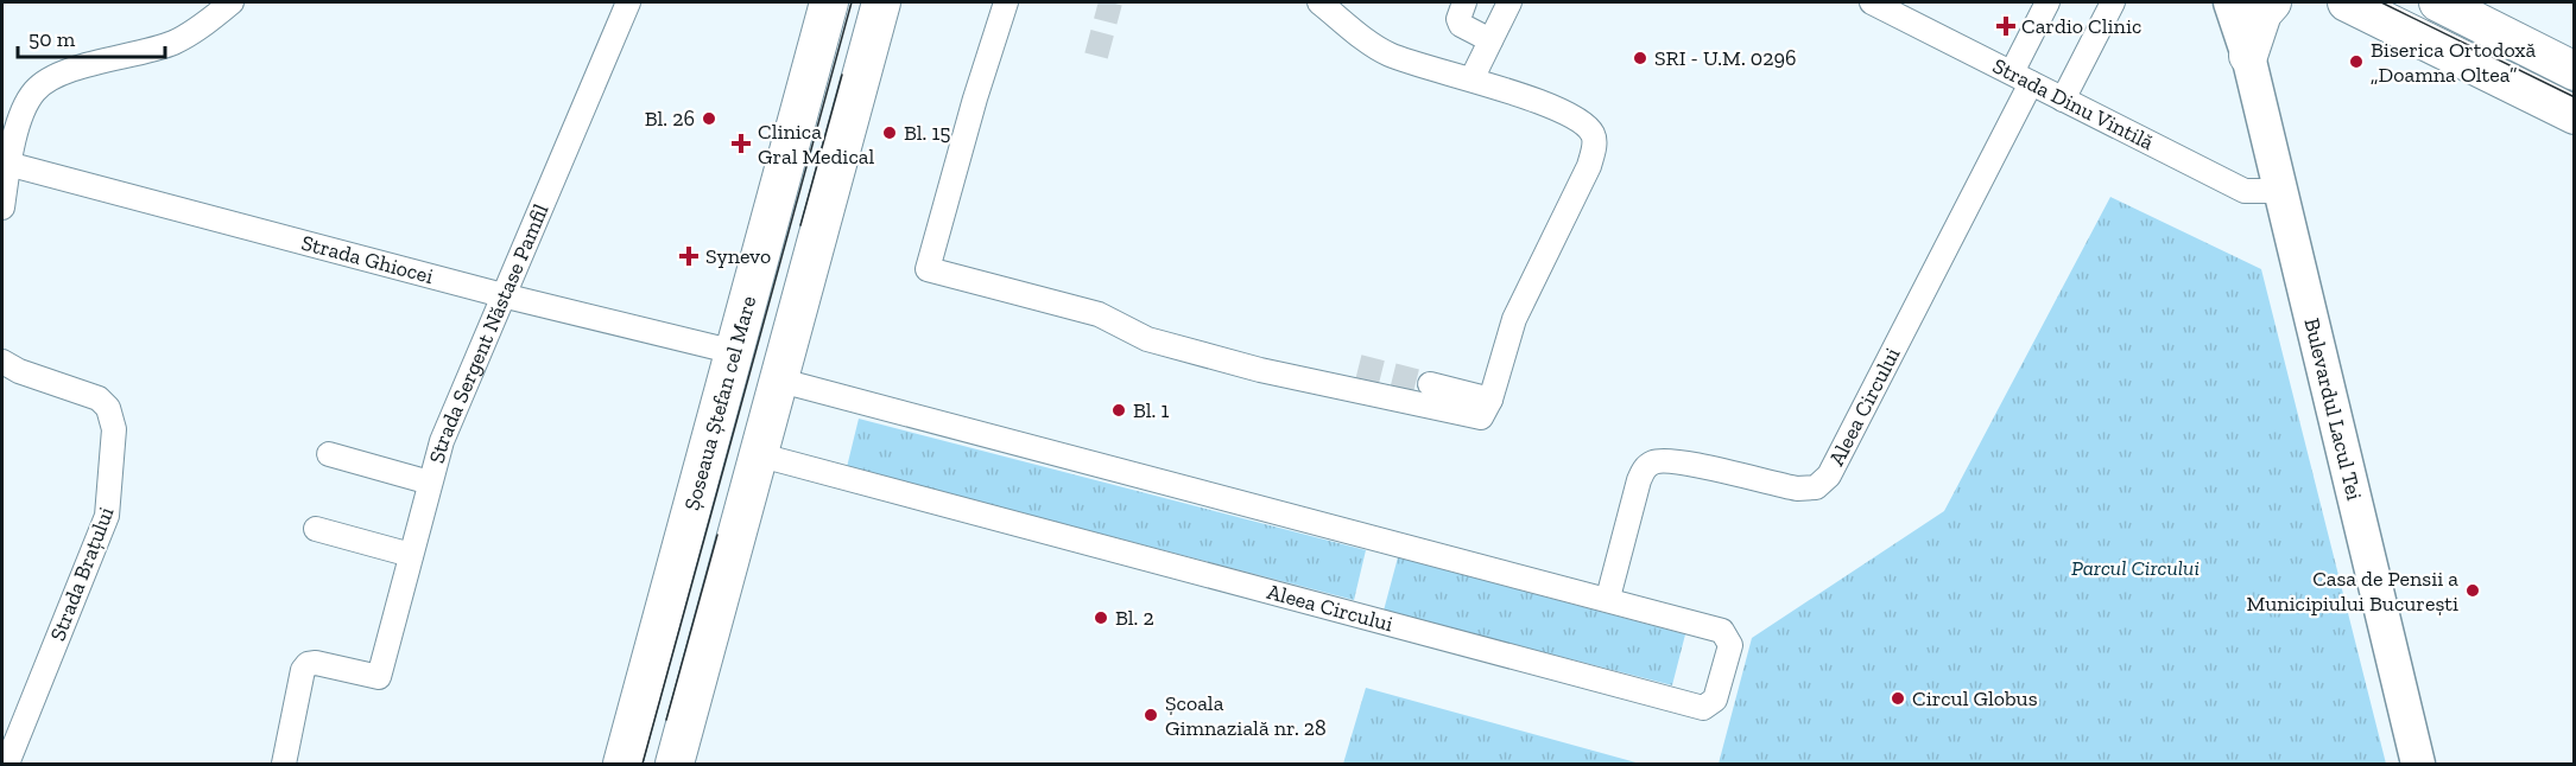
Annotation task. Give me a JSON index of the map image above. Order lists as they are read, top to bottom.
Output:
{
  "streets": {
    "main road": ["Șoseaua Ștefan cel Mare", "Bulevardul Lacul Tei"],
    "street": [
      "Strada Dinu Vintilă",
      "Strada Ghiocei",
      "Strada Sergent Năstase Pamfil",
      "Aleea Circului",
      "Strada Brațului"
    ]
  },
  "crossings": [
    ["Strada Dinu Vintilă", "Aleea Circului"],
    ["Strada Dinu Vintilă", "Bulevardul Lacul Tei"],
    ["Strada Ghiocei", "Strada Sergent Năstase Pamfil"],
    ["Strada Ghiocei", "Șoseaua Ștefan cel Mare"]
  ],
  "parks": ["Parcul Circului"],
  "places": {
    "health": ["Cardio Clinic", "Clinica Gral Medical", "Synevo"],
    "other": [
      "SRI - U.M. 0296",
      "Biserica Ortodoxă „Doamna Oltea”",
      "Bl. 26",
      "Bl. 15",
      "Bl. 1",
      "Casa de Pensii a Municipiului București",
      "Bl. 2",
      "Circul Globus",
      "Școala Gimnazială nr. 28"
    ]
  },
  "scale_bar": "50 m"
}
